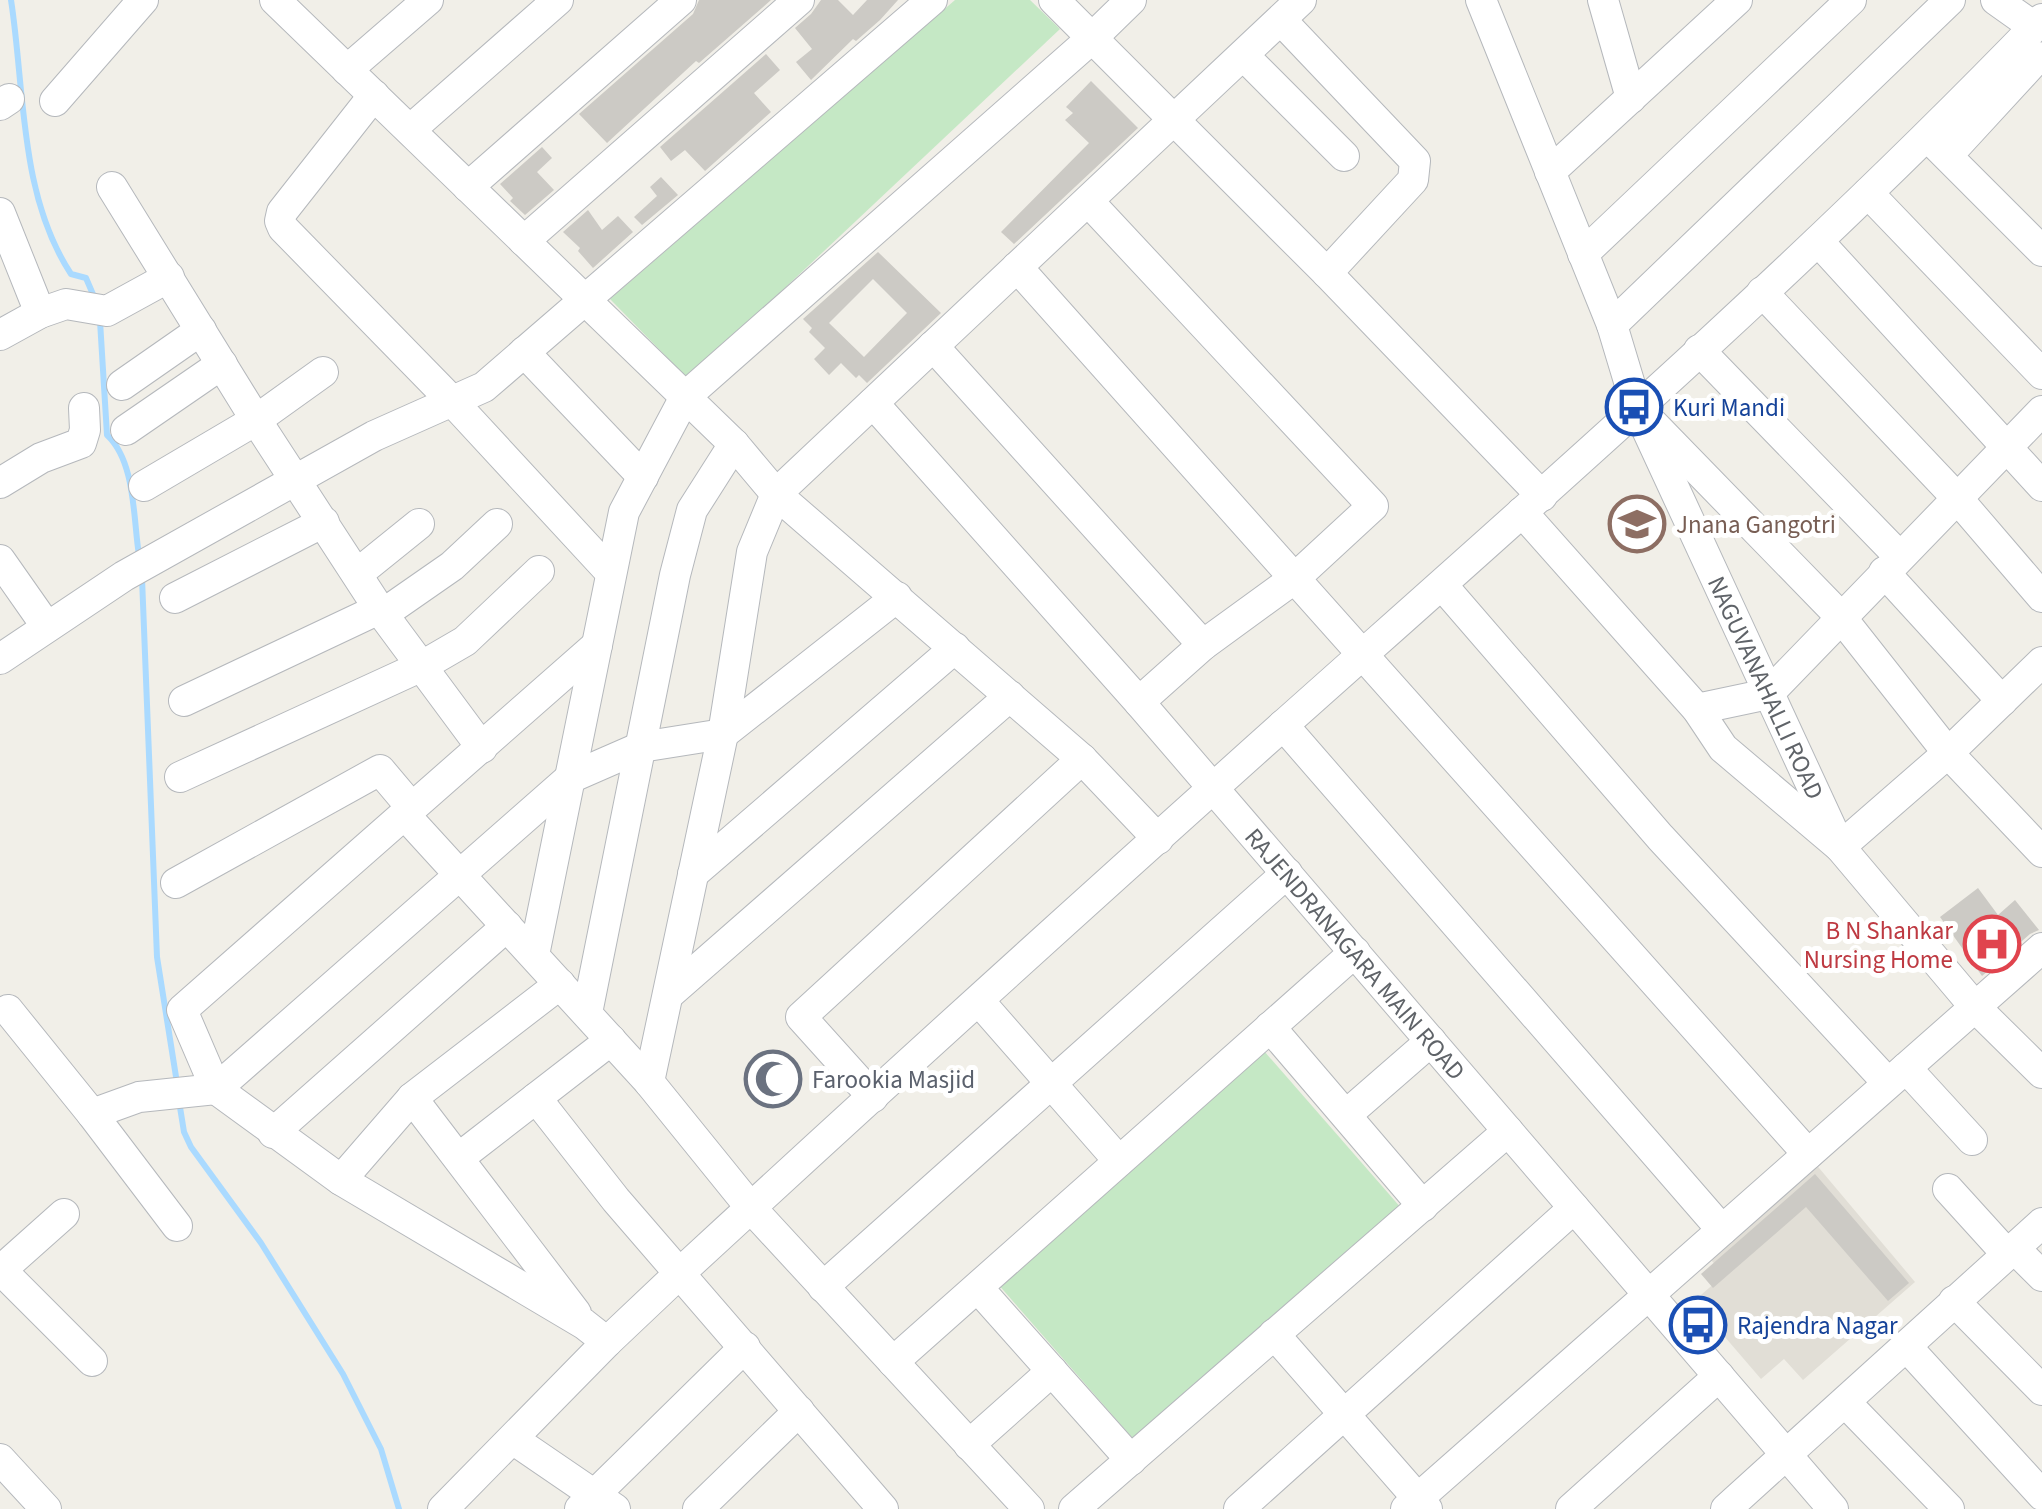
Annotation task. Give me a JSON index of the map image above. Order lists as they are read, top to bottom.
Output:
{
  "streets": {
    "street": ["NAGUVANAHALLI ROAD", "RAJENDRANAGARA MAIN ROAD"]
  },
  "places": {
    "bus stop": ["Kuri Mandi", "Rajendra Nagar"],
    "school or university": ["Jnana Gangotri"],
    "hospital": ["B N Shankar Nursing Home"],
    "mosque": ["Farookia Masjid"]
  }
}
